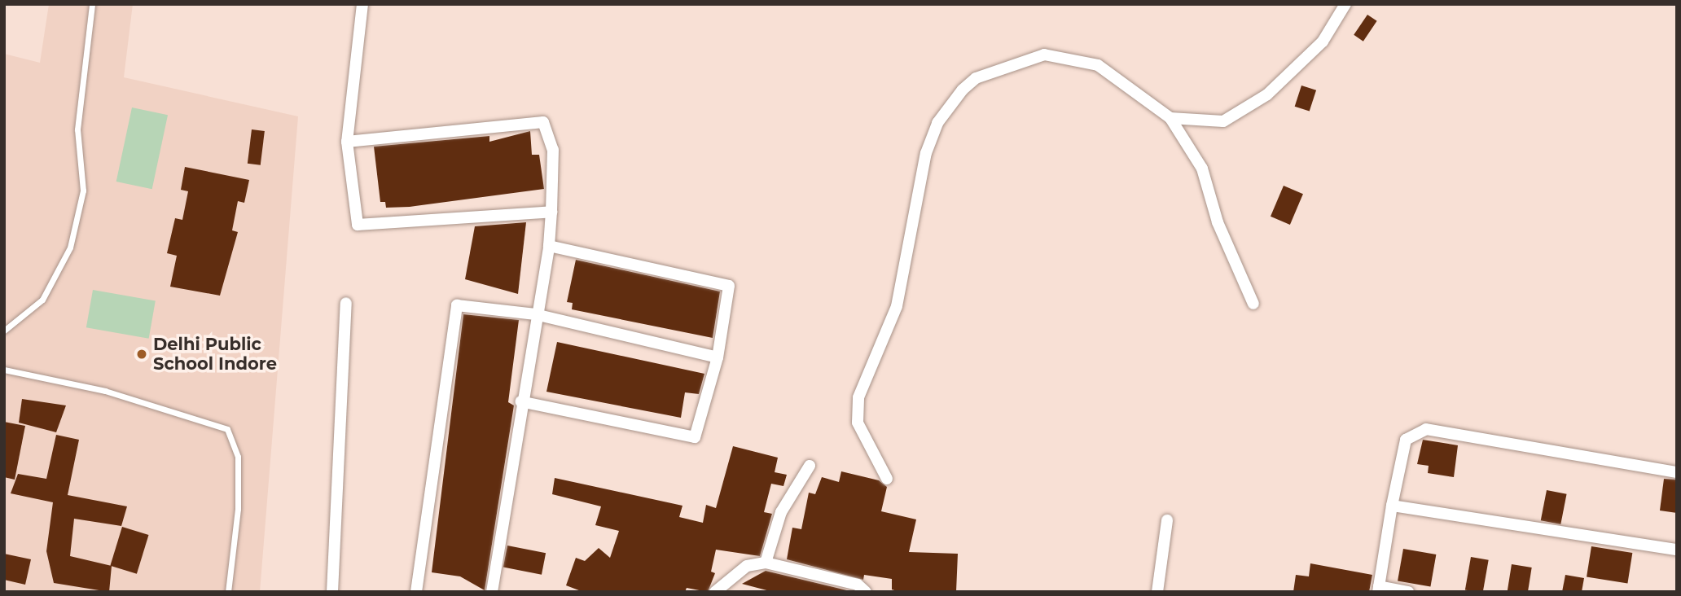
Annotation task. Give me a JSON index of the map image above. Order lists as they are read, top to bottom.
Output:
{
  "places": ["Delhi Public School Indore"]
}
